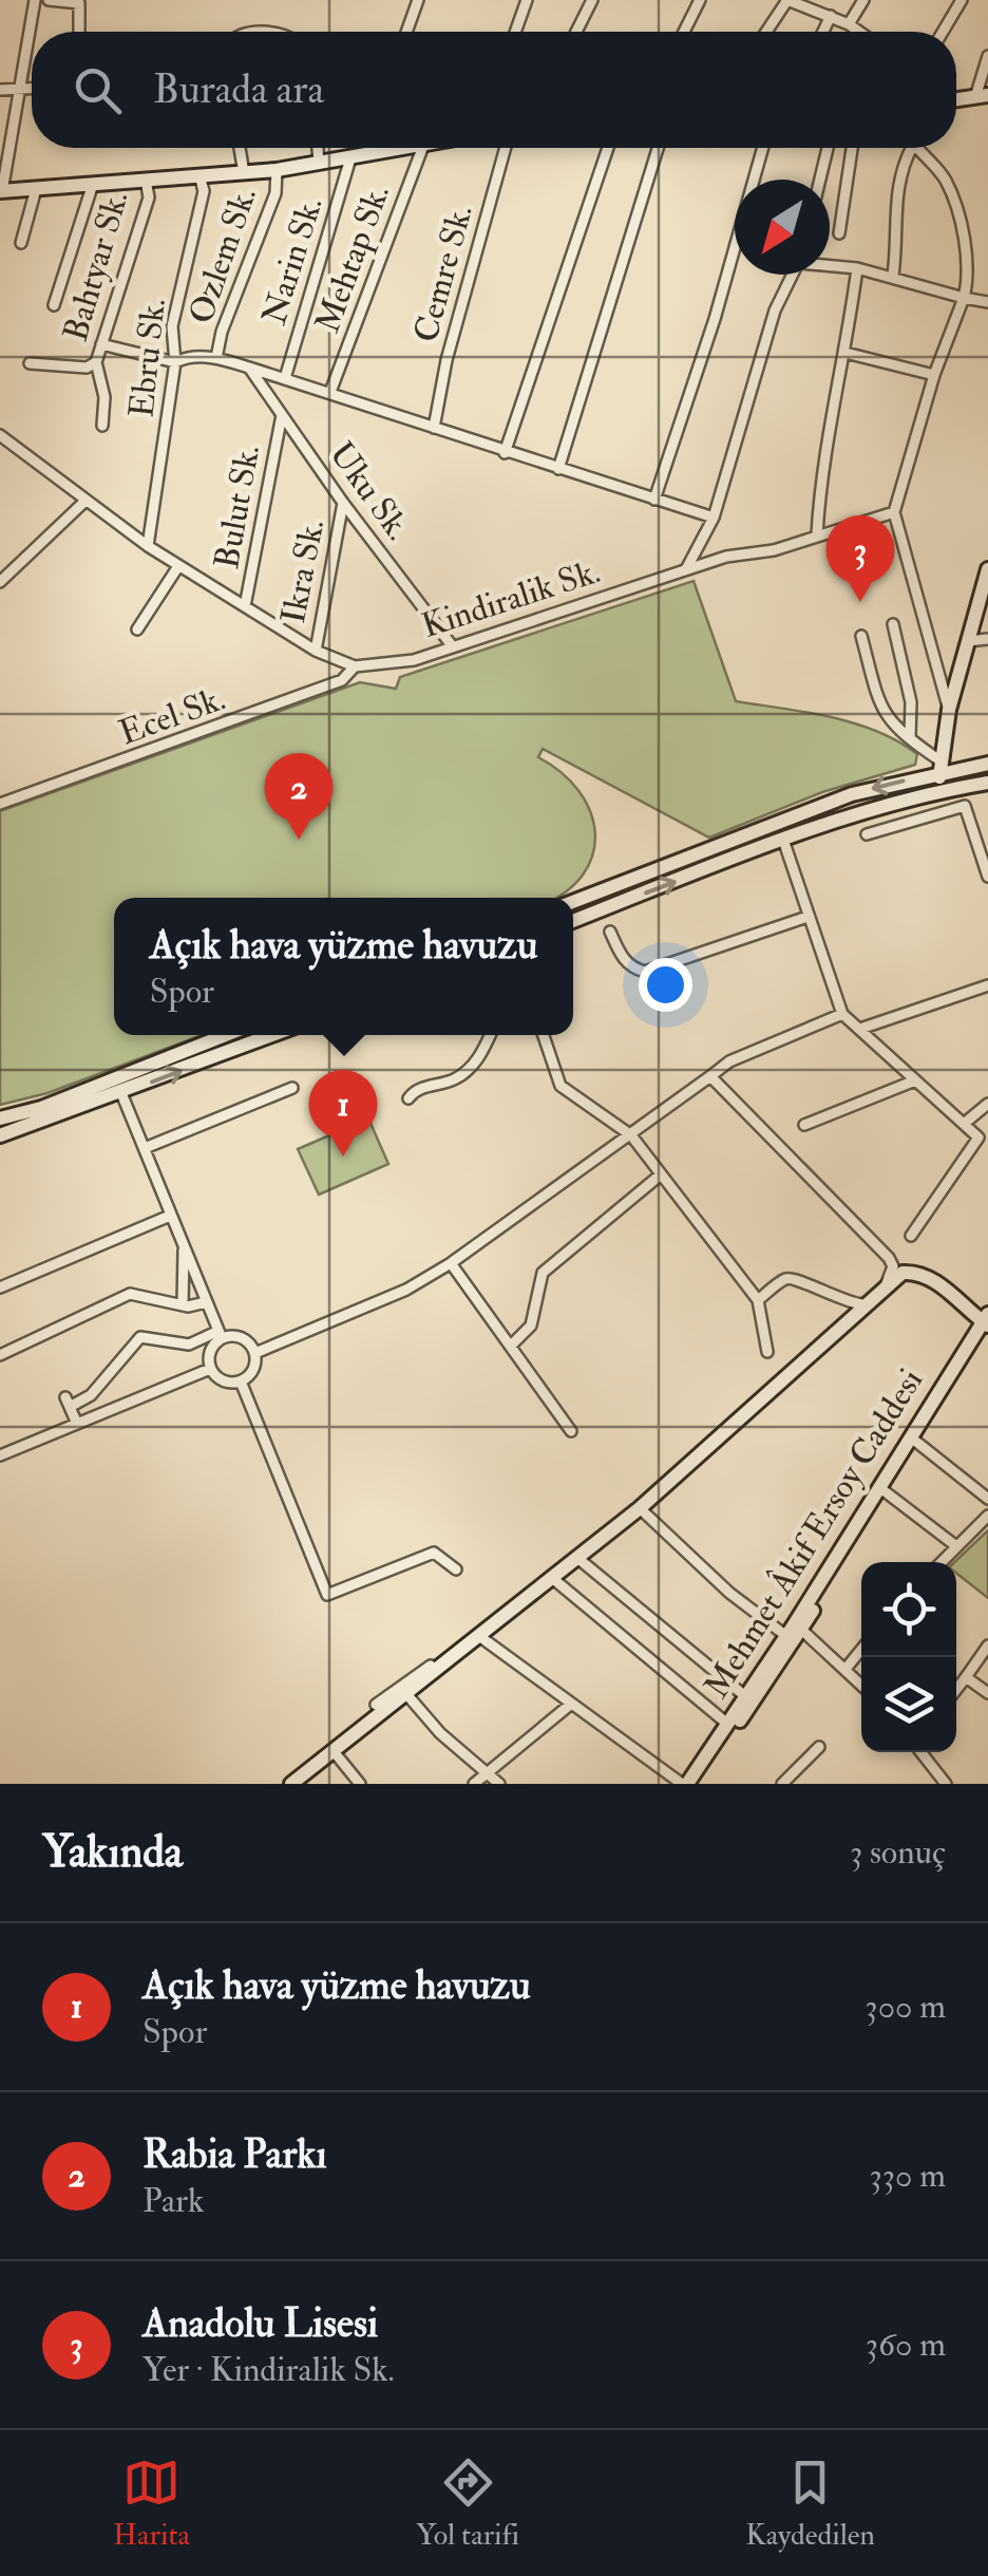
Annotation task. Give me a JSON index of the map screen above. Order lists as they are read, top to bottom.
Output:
{
  "streets": {
    "main road": ["Mehmet Âkif Ersoy Caddesi"],
    "street": [
      "Ozlem Sk.",
      "Mehtap Sk.",
      "Narin Sk.",
      "Bahtyar Sk.",
      "Cemre Sk.",
      "Ebru Sk.",
      "Uku Sk.",
      "Bulut Sk.",
      "Ikra Sk.",
      "Kindiralik Sk.",
      "Ecel Sk."
    ]
  },
  "crossings": [
    ["Ebru Sk.", "Kindiralik Sk."],
    ["Uku Sk.", "Bulut Sk."],
    ["Uku Sk.", "Ikra Sk."],
    ["Uku Sk.", "Kindiralik Sk."],
    ["Bulut Sk.", "Kindiralik Sk."],
    ["Ikra Sk.", "Kindiralik Sk."],
    ["Kindiralik Sk.", "Ecel Sk."]
  ],
  "north": "bottom left",
  "page": {
    "search": "Burada ara",
    "pins": ["3", "2", "1"],
    "popup": ["Açık hava yüzme havuzu", "Spor"],
    "heading": ["Yakında", "3 sonuç"],
    "list": [
      {
        "mark": "1",
        "name": "Açık hava yüzme havuzu",
        "note": "Spor",
        "value": "300 m"
      },
      {
        "mark": "2",
        "name": "Rabia Parkı",
        "note": "Park",
        "value": "330 m"
      },
      {
        "mark": "3",
        "name": "Anadolu Lisesi",
        "note": "Yer · Kindiralik Sk.",
        "value": "360 m"
      }
    ],
    "nav": ["Harita", "Yol tarifi", "Kaydedilen"]
  }
}
